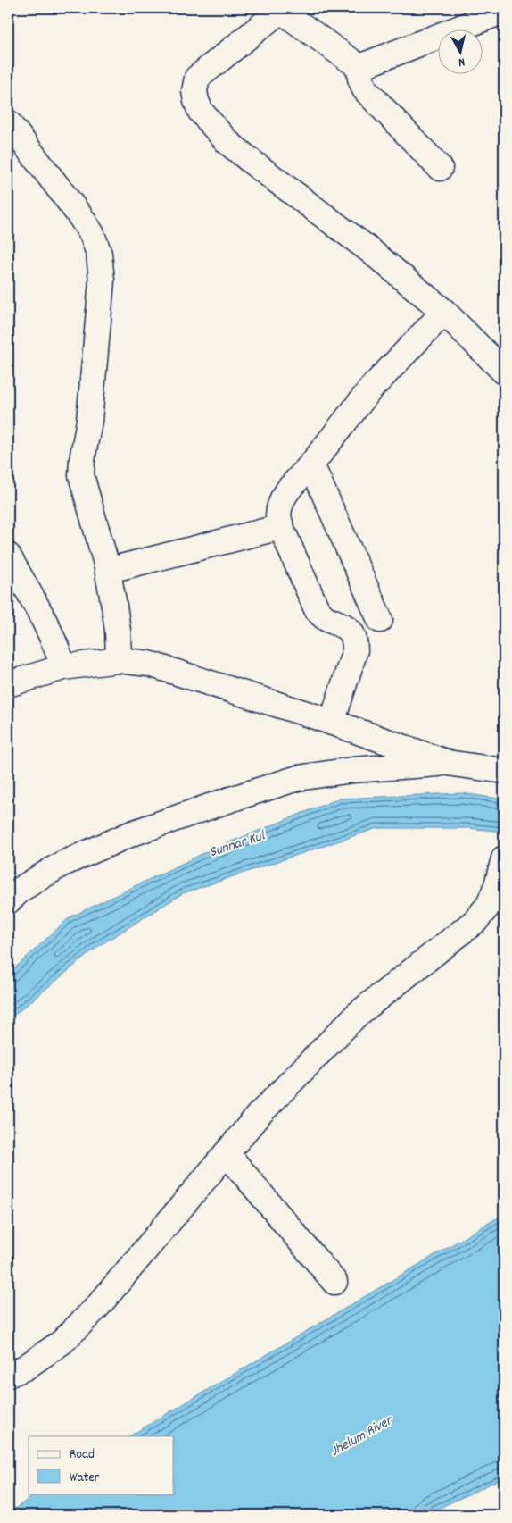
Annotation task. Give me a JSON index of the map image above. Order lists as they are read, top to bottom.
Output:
{
  "water": ["Sunnar Kul", "Jhelum River"],
  "legend": ["Road", "Water"],
  "north": "bottom"
}
